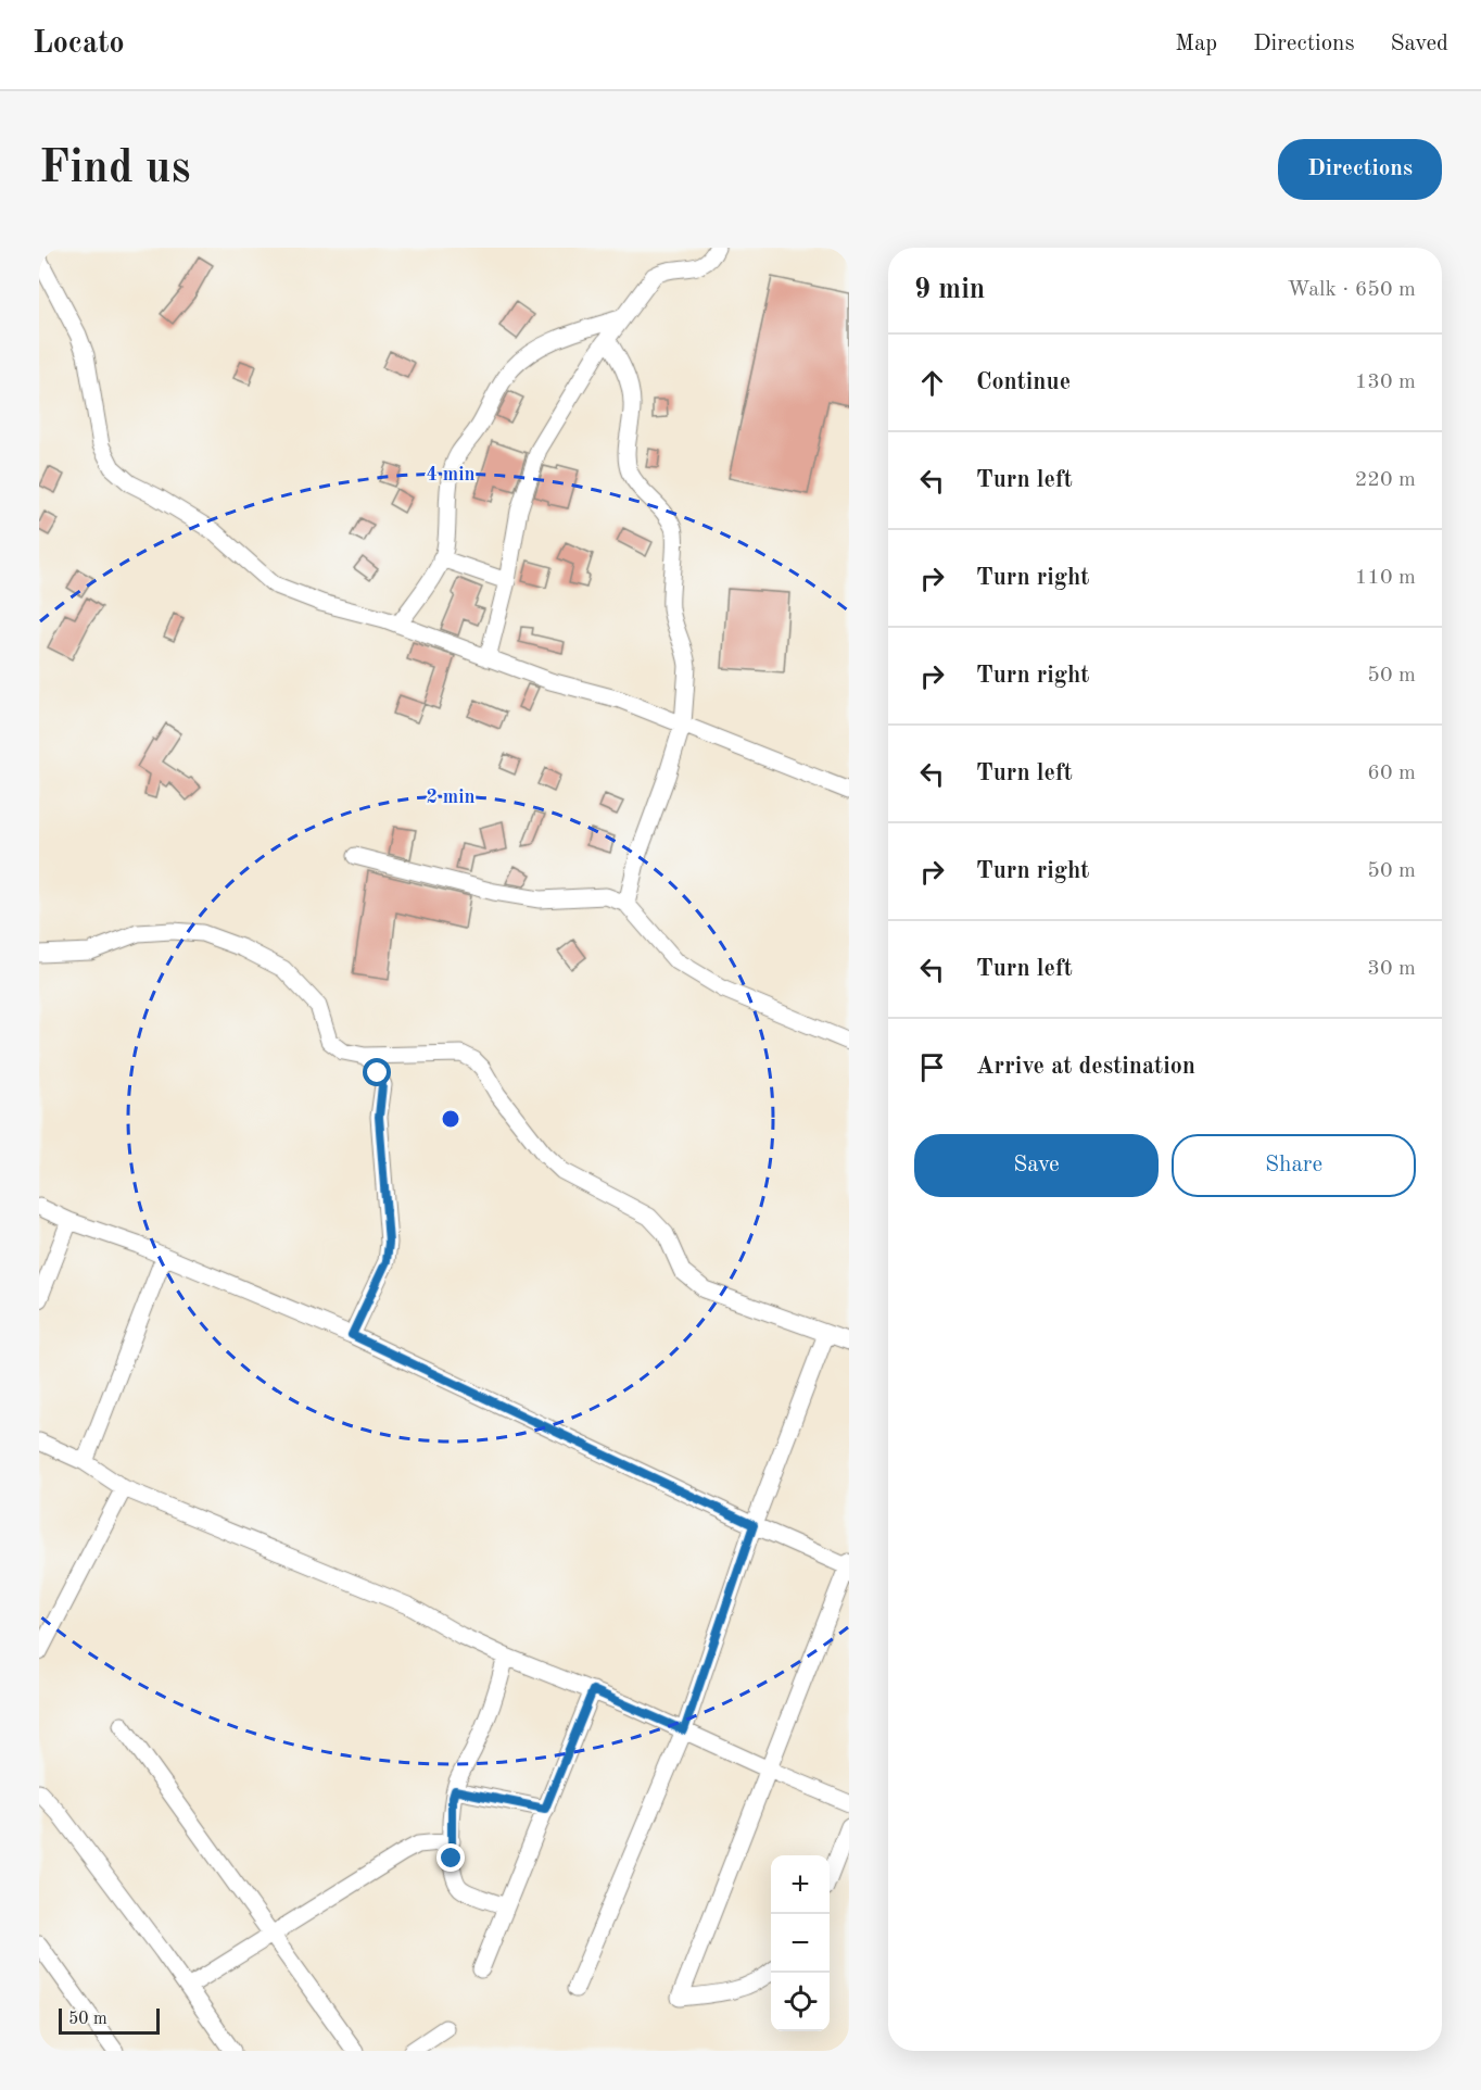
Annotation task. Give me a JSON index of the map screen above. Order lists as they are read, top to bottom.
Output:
{
  "scale_bar": "50 m",
  "page": {
    "header": "Locato",
    "nav": ["Map", "Directions", "Saved"],
    "buttons": [
      "Directions",
      ["Save", "Share"]
    ],
    "title": "Find us",
    "heading": ["9 min", "Walk · 650 m"],
    "list": [
      ["Continue", "130 m"],
      ["Turn left", "220 m"],
      ["Turn right", "110 m"],
      ["Turn right", "50 m"],
      ["Turn left", "60 m"],
      ["Turn right", "50 m"],
      ["Turn left", "30 m"],
      "Arrive at destination"
    ],
    "map_buttons": ["+", "−"],
    "scale": "50 m"
  },
  "rings": ["4 min", "2 min"]
}
